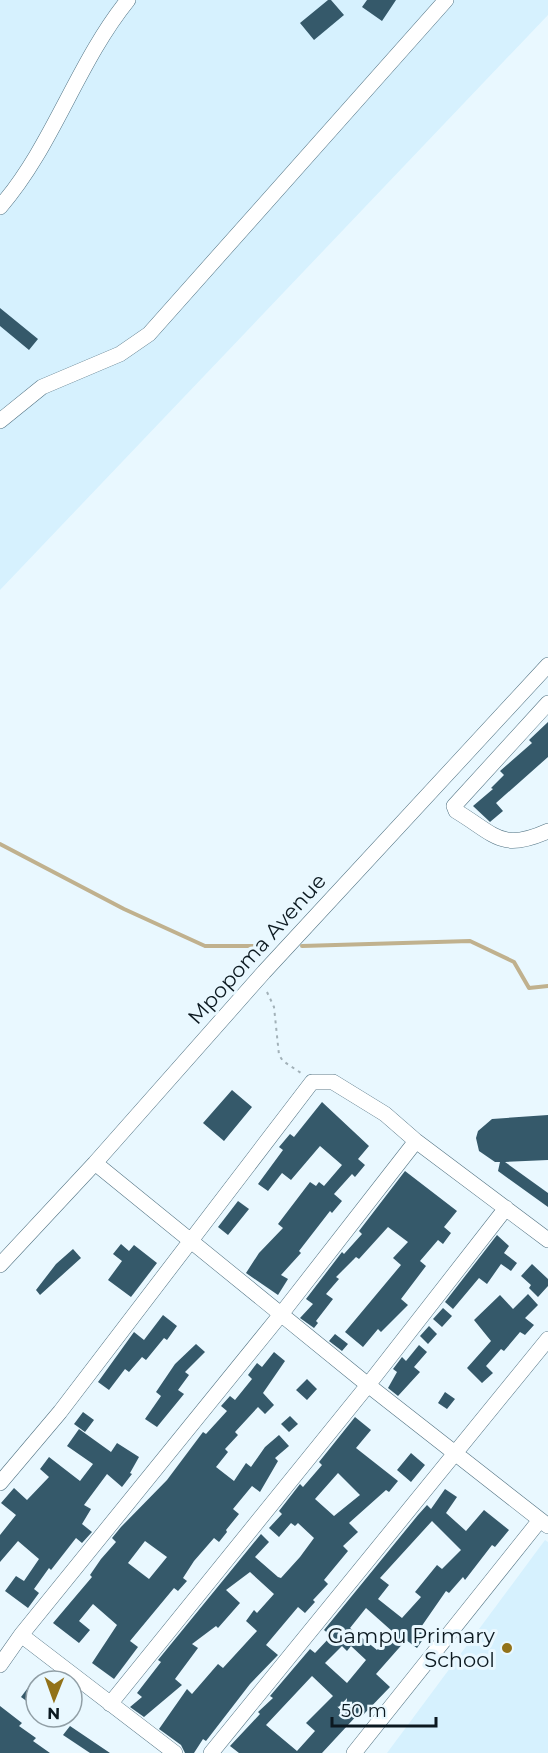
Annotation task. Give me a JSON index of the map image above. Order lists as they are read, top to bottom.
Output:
{
  "streets": {
    "street": ["Mpopoma Avenue"]
  },
  "places": ["Gampu Primary School"],
  "scale_bar": "50 m",
  "north": "bottom"
}
